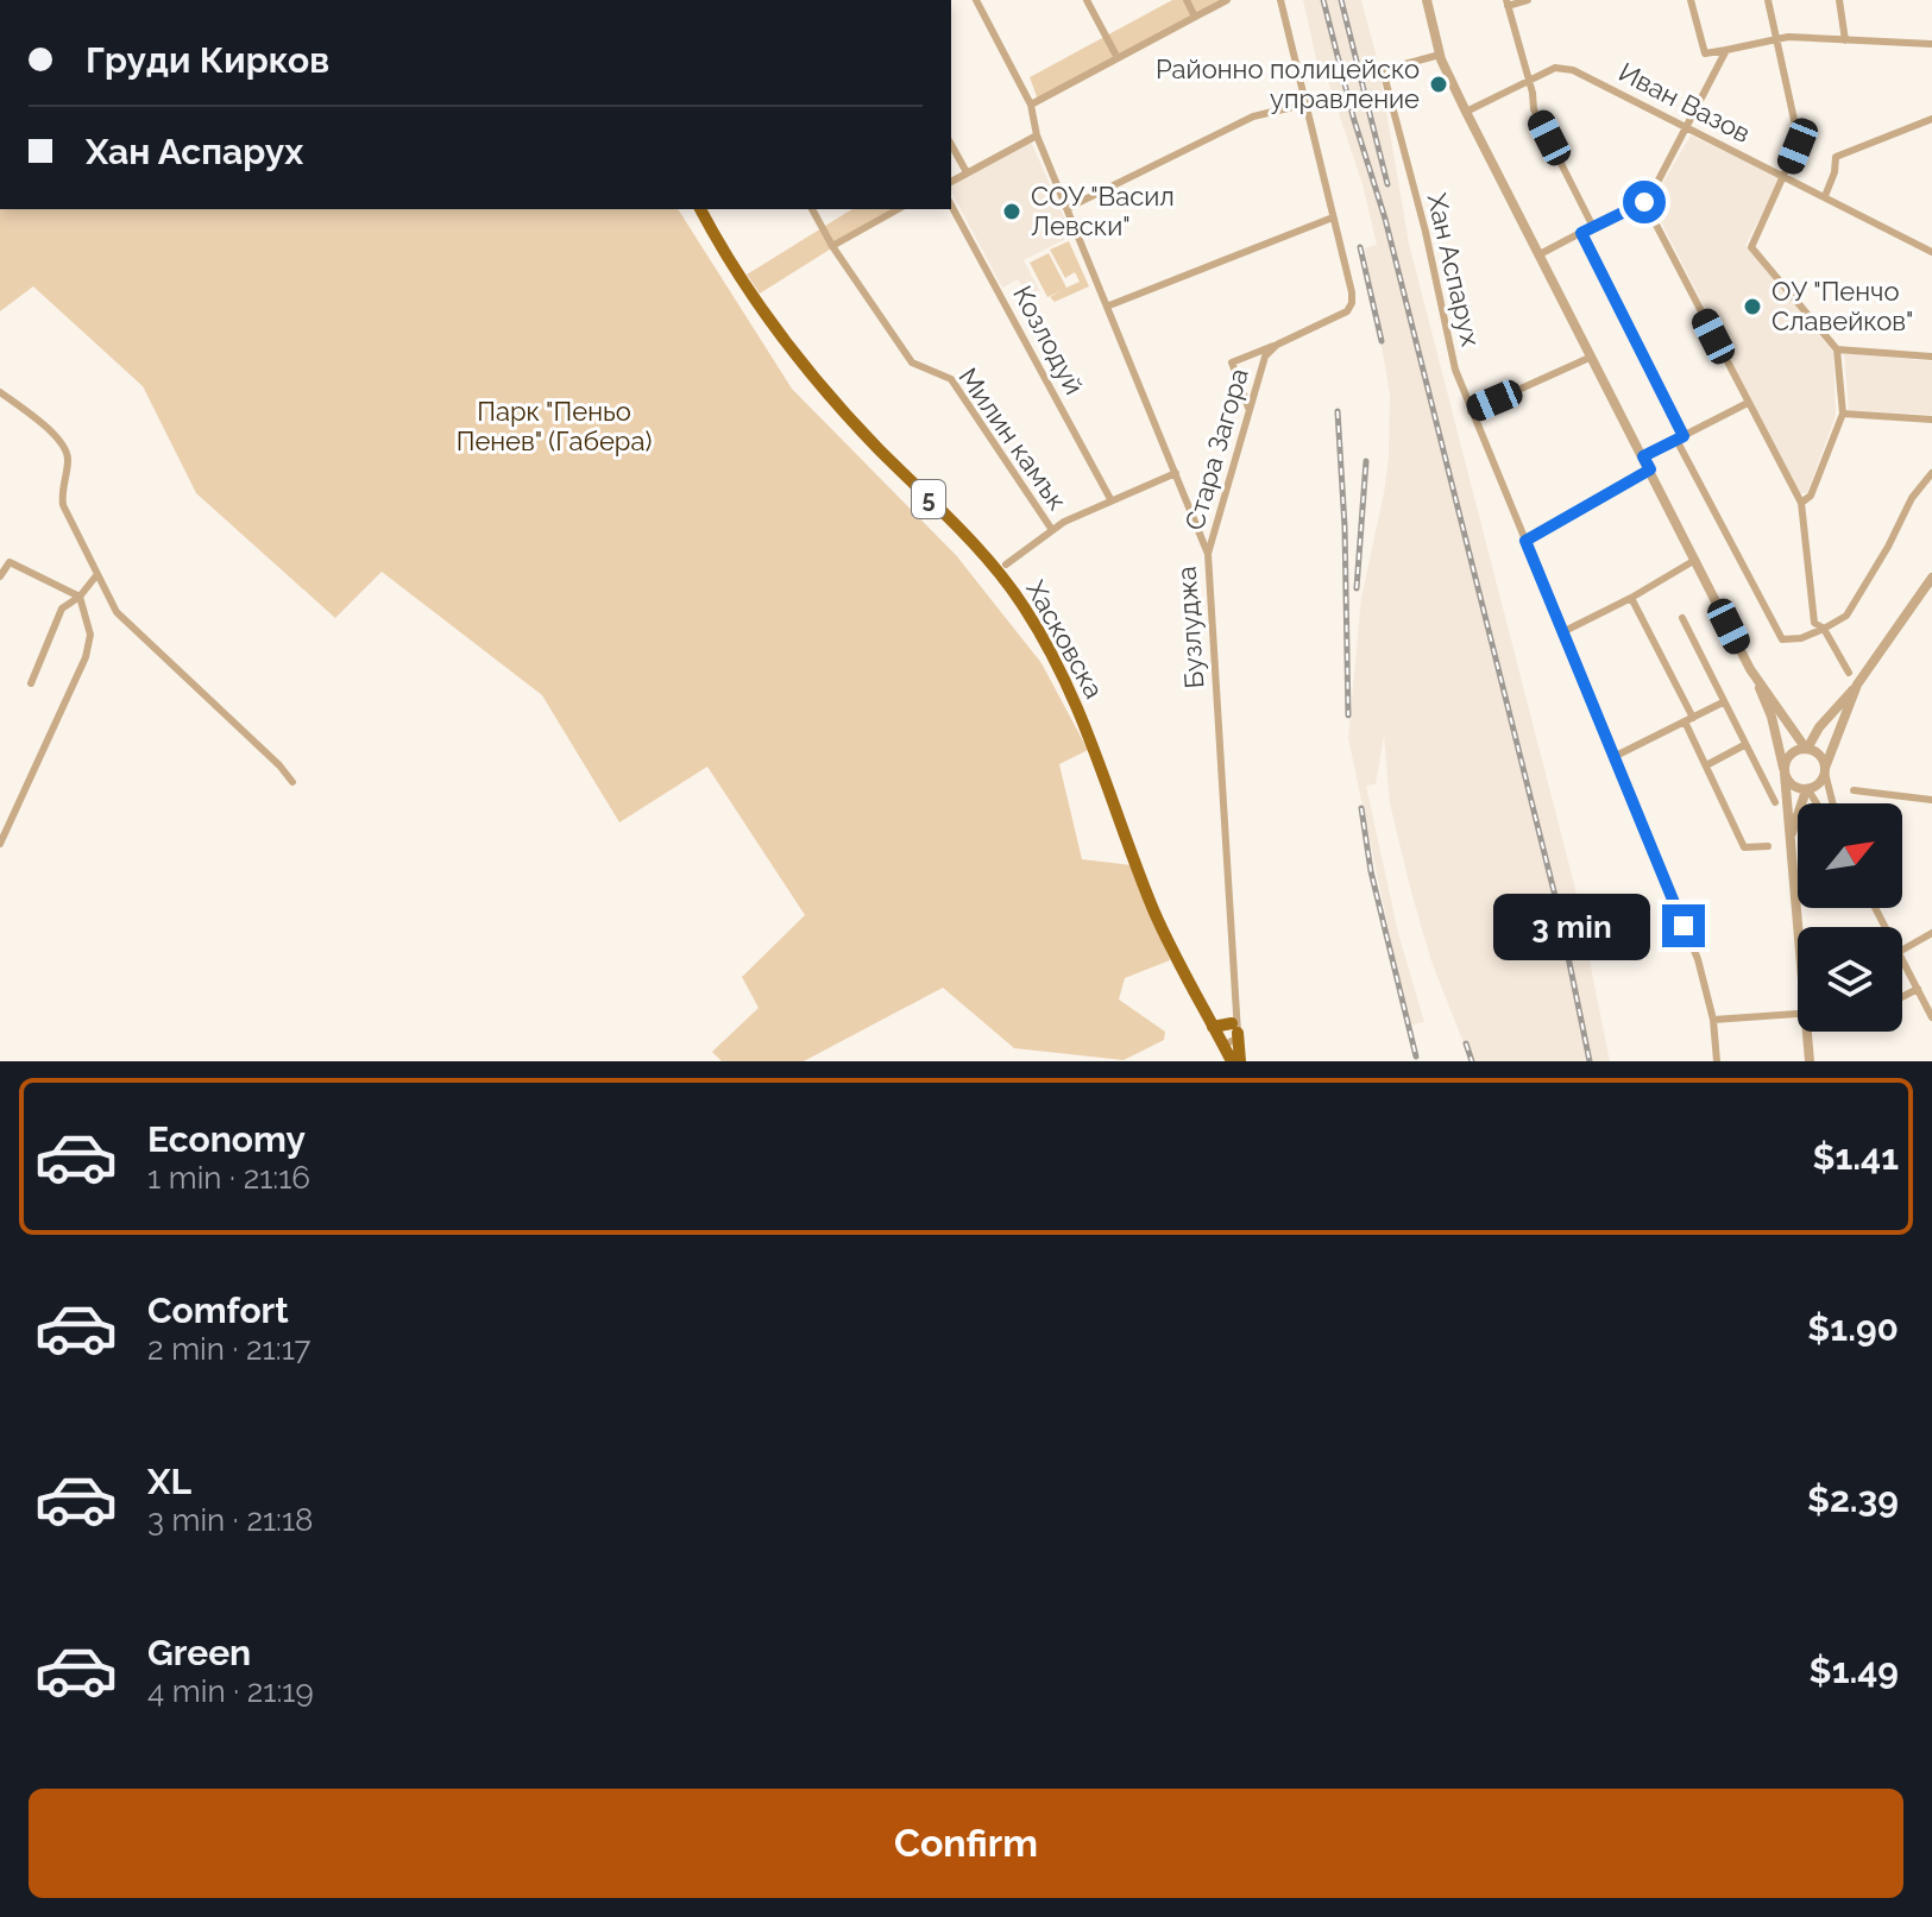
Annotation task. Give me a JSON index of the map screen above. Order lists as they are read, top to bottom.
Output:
{
  "streets": {
    "main road": ["5", "Хасковска"],
    "street": [
      "Иван Вазов",
      "Хан Аспарух",
      "Козлодуй",
      "Милин камък",
      "Стара Загора",
      "Бузлуджа"
    ]
  },
  "crossings": [
    ["Стара Загора", "Бузлуджа"]
  ],
  "parks": ["Парк \"Пеньо Пенев\" (Габера)"],
  "places": ["Районно полицейско управление", "СОУ \"Васил Левски\"", "ОУ \"Пенчо Славейков\""],
  "north": "top right",
  "page": {
    "banner": ["Груди Кирков", "Хан Аспарух"],
    "bubble": "3 min",
    "list": [
      {
        "name": "Economy",
        "note": "1 min · 21:16",
        "value": "$1.41"
      },
      {
        "name": "Comfort",
        "note": "2 min · 21:17",
        "value": "$1.90"
      },
      {
        "name": "XL",
        "note": "3 min · 21:18",
        "value": "$2.39"
      },
      {
        "name": "Green",
        "note": "4 min · 21:19",
        "value": "$1.49"
      }
    ],
    "buttons": "Confirm"
  }
}
